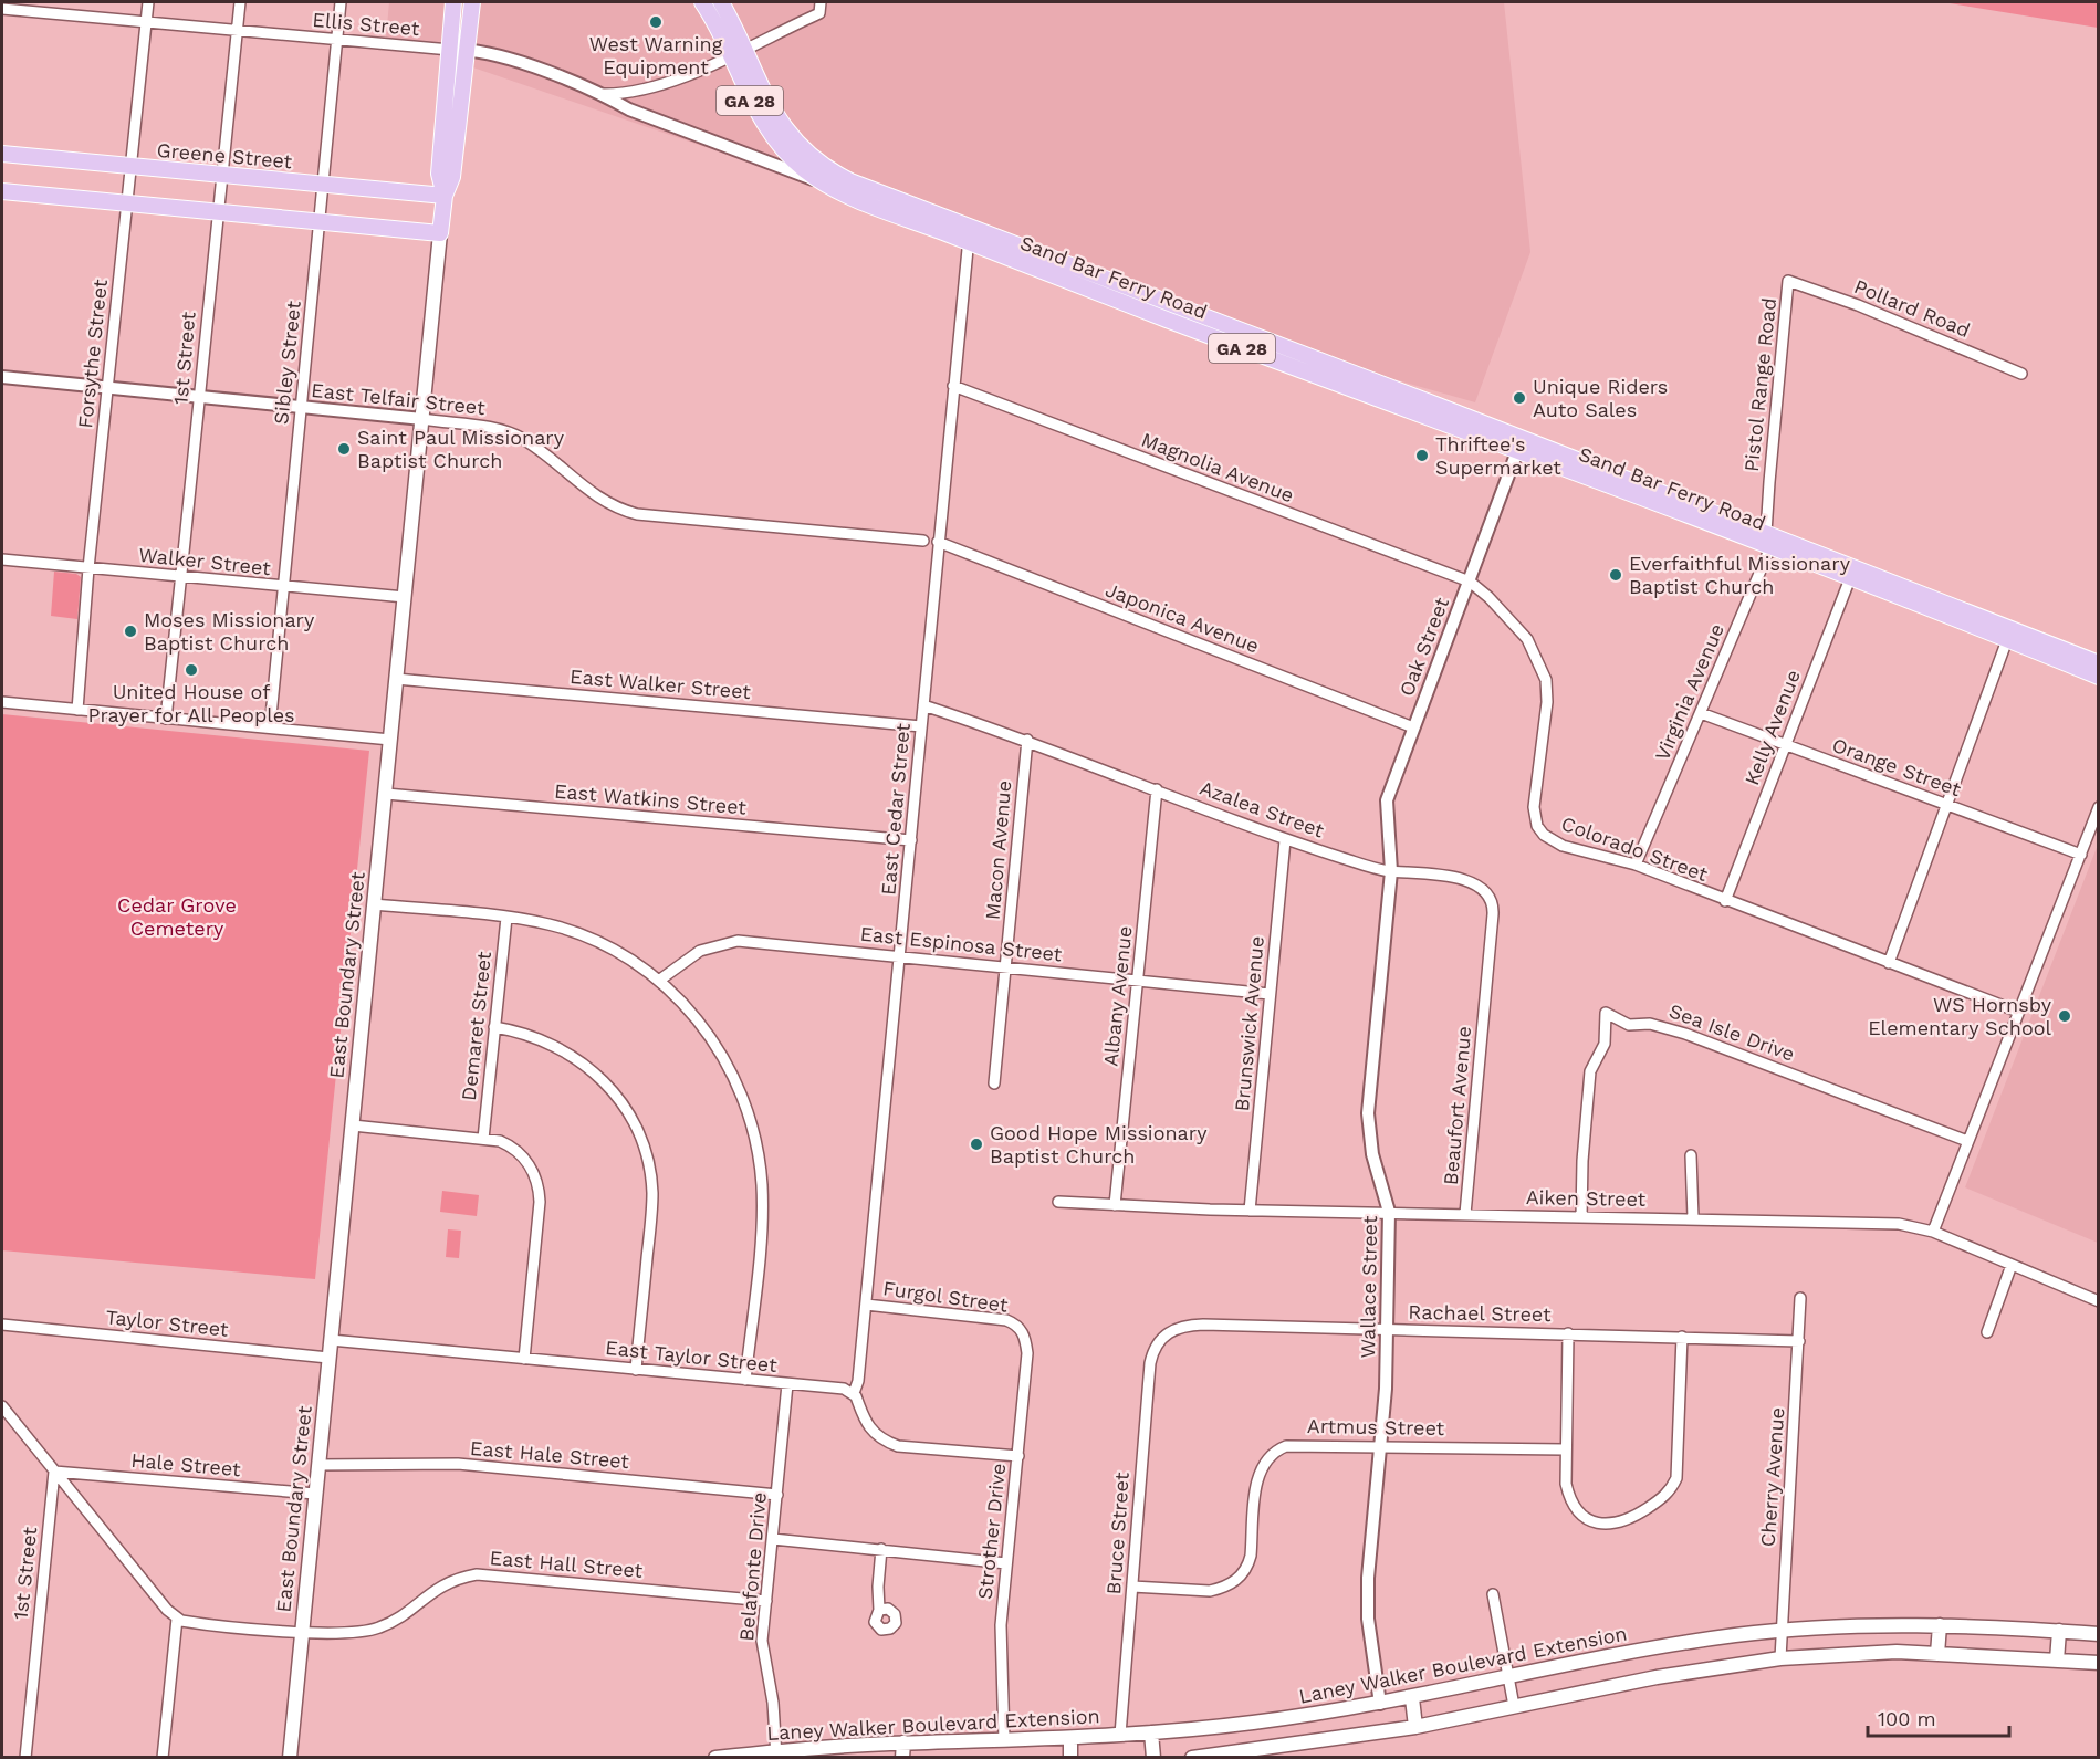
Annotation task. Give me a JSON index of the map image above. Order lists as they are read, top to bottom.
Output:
{
  "streets": {
    "main road": [
      "GA 28",
      "Greene Street",
      "Sand Bar Ferry Road",
      "East Boundary Street",
      "Laney Walker Boulevard Extension"
    ],
    "street": [
      "Ellis Street",
      "Pollard Road",
      "Forsythe Street",
      "1st Street",
      "Sibley Street",
      "Pistol Range Road",
      "East Telfair Street",
      "Magnolia Avenue",
      "Walker Street",
      "Japonica Avenue",
      "Oak Street",
      "East Walker Street",
      "Virginia Avenue",
      "Kelly Avenue",
      "Orange Street",
      "East Watkins Street",
      "East Cedar Street",
      "Azalea Street",
      "Colorado Street",
      "Macon Avenue",
      "East Espinosa Street",
      "Albany Avenue",
      "Brunswick Avenue",
      "Demaret Street",
      "Sea Isle Drive",
      "Beaufort Avenue",
      "Aiken Street",
      "Wallace Street",
      "Furgol Street",
      "Rachael Street",
      "Taylor Street",
      "East Taylor Street",
      "Artmus Street",
      "East Hale Street",
      "Hale Street",
      "Cherry Avenue",
      "Strother Drive",
      "Bruce Street",
      "East Hall Street",
      "Belafonte Drive"
    ]
  },
  "crossings": [
    ["Ellis Street", "Forsythe Street"],
    ["Ellis Street", "1st Street"],
    ["Ellis Street", "Sibley Street"],
    ["Ellis Street", "East Boundary Street"],
    ["GA 28", "Sand Bar Ferry Road"],
    ["Greene Street", "Forsythe Street"],
    ["Greene Street", "1st Street"],
    ["Greene Street", "Sibley Street"],
    ["Greene Street", "East Boundary Street"],
    ["Sand Bar Ferry Road", "Pistol Range Road"],
    ["Sand Bar Ferry Road", "Oak Street"],
    ["Sand Bar Ferry Road", "Virginia Avenue"],
    ["Sand Bar Ferry Road", "Kelly Avenue"],
    ["Sand Bar Ferry Road", "East Cedar Street"],
    ["Pollard Road", "Pistol Range Road"],
    ["Forsythe Street", "East Telfair Street"],
    ["Forsythe Street", "Walker Street"],
    ["1st Street", "East Telfair Street"],
    ["1st Street", "Walker Street"],
    ["1st Street", "Hale Street"],
    ["Sibley Street", "East Telfair Street"],
    ["Sibley Street", "Walker Street"],
    ["Pistol Range Road", "Virginia Avenue"],
    ["East Telfair Street", "East Boundary Street"],
    ["Magnolia Avenue", "Oak Street"],
    ["Magnolia Avenue", "East Cedar Street"],
    ["Magnolia Avenue", "Colorado Street"],
    ["Walker Street", "East Boundary Street"],
    ["Japonica Avenue", "Oak Street"],
    ["Japonica Avenue", "East Cedar Street"],
    ["Oak Street", "Azalea Street"],
    ["Oak Street", "Colorado Street"],
    ["Oak Street", "Wallace Street"],
    ["East Walker Street", "East Cedar Street"],
    ["East Walker Street", "East Boundary Street"],
    ["Virginia Avenue", "Orange Street"],
    ["Virginia Avenue", "Colorado Street"],
    ["Kelly Avenue", "Orange Street"],
    ["Kelly Avenue", "Colorado Street"],
    ["East Watkins Street", "East Cedar Street"],
    ["East Watkins Street", "East Boundary Street"],
    ["East Cedar Street", "Azalea Street"],
    ["East Cedar Street", "East Espinosa Street"],
    ["East Cedar Street", "Furgol Street"],
    ["East Cedar Street", "East Taylor Street"],
    ["Azalea Street", "Macon Avenue"],
    ["Azalea Street", "Albany Avenue"],
    ["Azalea Street", "Brunswick Avenue"],
    ["Azalea Street", "Beaufort Avenue"],
    ["Azalea Street", "Wallace Street"],
    ["Macon Avenue", "East Espinosa Street"],
    ["East Espinosa Street", "Albany Avenue"],
    ["East Espinosa Street", "Brunswick Avenue"],
    ["East Boundary Street", "Taylor Street"],
    ["East Boundary Street", "East Taylor Street"],
    ["East Boundary Street", "East Hale Street"],
    ["East Boundary Street", "Hale Street"],
    ["East Boundary Street", "East Hall Street"],
    ["Albany Avenue", "Aiken Street"],
    ["Brunswick Avenue", "Aiken Street"],
    ["Sea Isle Drive", "Aiken Street"],
    ["Beaufort Avenue", "Aiken Street"],
    ["Aiken Street", "Wallace Street"],
    ["Wallace Street", "Rachael Street"],
    ["Wallace Street", "Artmus Street"],
    ["Wallace Street", "Laney Walker Boulevard Extension"],
    ["Furgol Street", "Strother Drive"],
    ["Rachael Street", "Cherry Avenue"],
    ["Rachael Street", "Bruce Street"],
    ["East Taylor Street", "Belafonte Drive"],
    ["Artmus Street", "Bruce Street"],
    ["East Hale Street", "Belafonte Drive"],
    ["Cherry Avenue", "Laney Walker Boulevard Extension"],
    ["Strother Drive", "Laney Walker Boulevard Extension"],
    ["Bruce Street", "Laney Walker Boulevard Extension"],
    ["East Hall Street", "Belafonte Drive"],
    ["Belafonte Drive", "Laney Walker Boulevard Extension"]
  ],
  "parks": ["Cedar Grove Cemetery"],
  "places": [
    "West Warning Equipment",
    "Unique Riders Auto Sales",
    "Saint Paul Missionary Baptist Church",
    "Thriftee's Supermarket",
    "Everfaithful Missionary Baptist Church",
    "Moses Missionary Baptist Church",
    "United House of Prayer for All Peoples",
    "WS Hornsby Elementary School",
    "Good Hope Missionary Baptist Church"
  ],
  "scale_bar": "100 m"
}
